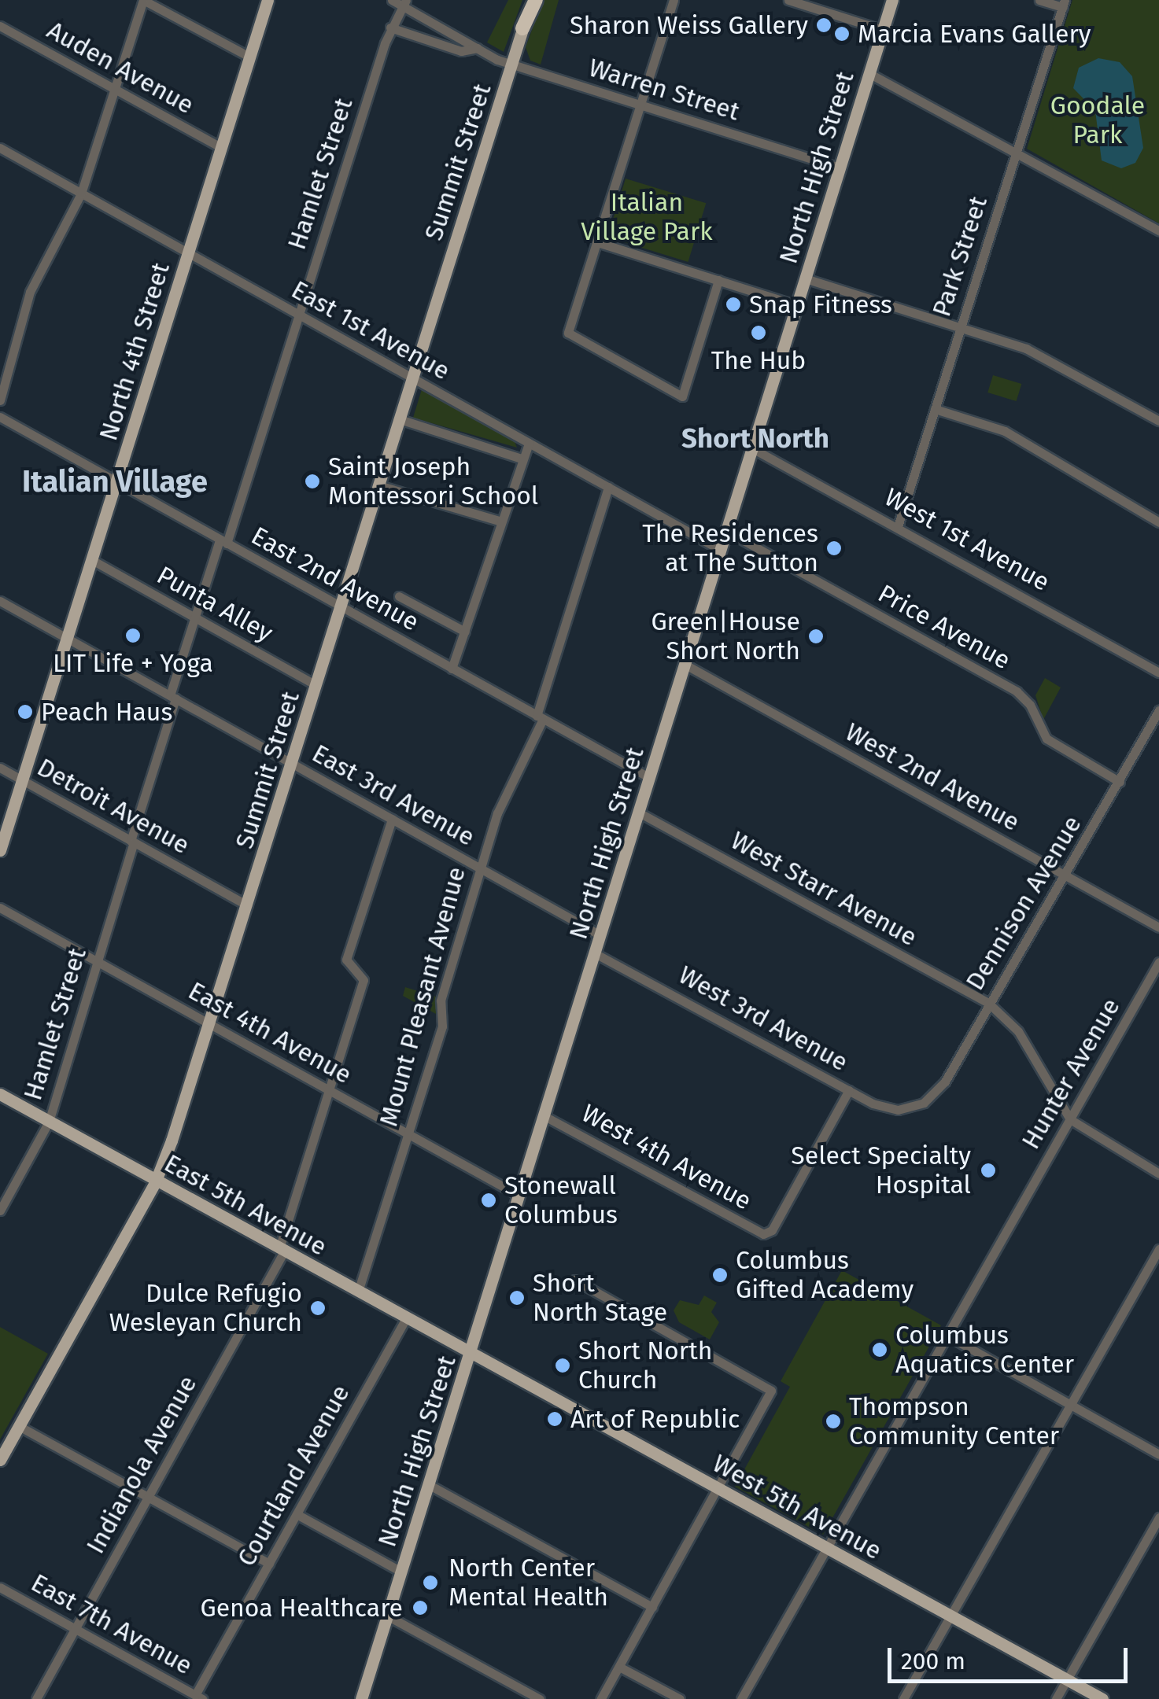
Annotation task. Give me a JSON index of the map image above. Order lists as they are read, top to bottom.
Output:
{
  "streets": {
    "main road": [
      "Summit Street",
      "North High Street",
      "North 4th Street",
      "East 5th Avenue",
      "West 5th Avenue"
    ],
    "street": [
      "Auden Avenue",
      "Warren Street",
      "Hamlet Street",
      "Park Street",
      "East 1st Avenue",
      "West 1st Avenue",
      "East 2nd Avenue",
      "Punta Alley",
      "Price Avenue",
      "West 2nd Avenue",
      "East 3rd Avenue",
      "Detroit Avenue",
      "West Starr Avenue",
      "Dennison Avenue",
      "Mount Pleasant Avenue",
      "West 3rd Avenue",
      "East 4th Avenue",
      "Hunter Avenue",
      "West 4th Avenue",
      "Indianola Avenue",
      "Courtland Avenue",
      "East 7th Avenue"
    ]
  },
  "crossings": [
    ["Auden Avenue", "North 4th Street"],
    ["Warren Street", "Summit Street"],
    ["Warren Street", "North High Street"],
    ["Warren Street", "Hamlet Street"],
    ["Summit Street", "East 1st Avenue"],
    ["Summit Street", "East 2nd Avenue"],
    ["Summit Street", "Punta Alley"],
    ["Summit Street", "East 3rd Avenue"],
    ["Summit Street", "Detroit Avenue"],
    ["Summit Street", "East 4th Avenue"],
    ["Summit Street", "East 5th Avenue"],
    ["North High Street", "East 1st Avenue"],
    ["North High Street", "West 1st Avenue"],
    ["North High Street", "East 2nd Avenue"],
    ["North High Street", "Price Avenue"],
    ["North High Street", "West 2nd Avenue"],
    ["North High Street", "East 3rd Avenue"],
    ["North High Street", "West Starr Avenue"],
    ["North High Street", "West 3rd Avenue"],
    ["North High Street", "East 4th Avenue"],
    ["North High Street", "West 4th Avenue"],
    ["North High Street", "East 5th Avenue"],
    ["North High Street", "West 5th Avenue"],
    ["Hamlet Street", "East 1st Avenue"],
    ["Hamlet Street", "East 2nd Avenue"],
    ["Hamlet Street", "Punta Alley"],
    ["Hamlet Street", "East 3rd Avenue"],
    ["Hamlet Street", "Detroit Avenue"],
    ["Hamlet Street", "East 4th Avenue"],
    ["Hamlet Street", "East 5th Avenue"],
    ["Park Street", "West 1st Avenue"],
    ["East 1st Avenue", "North 4th Street"],
    ["East 1st Avenue", "Mount Pleasant Avenue"],
    ["North 4th Street", "East 2nd Avenue"],
    ["North 4th Street", "Punta Alley"],
    ["North 4th Street", "East 3rd Avenue"],
    ["North 4th Street", "Detroit Avenue"],
    ["East 2nd Avenue", "Mount Pleasant Avenue"],
    ["Price Avenue", "Dennison Avenue"],
    ["West 2nd Avenue", "Dennison Avenue"],
    ["East 3rd Avenue", "Mount Pleasant Avenue"],
    ["East 3rd Avenue", "Indianola Avenue"],
    ["West Starr Avenue", "Dennison Avenue"],
    ["Dennison Avenue", "West 3rd Avenue"],
    ["Mount Pleasant Avenue", "East 4th Avenue"],
    ["Mount Pleasant Avenue", "East 5th Avenue"],
    ["West 3rd Avenue", "West 4th Avenue"],
    ["East 4th Avenue", "Indianola Avenue"],
    ["Hunter Avenue", "West 5th Avenue"],
    ["East 5th Avenue", "Indianola Avenue"],
    ["East 5th Avenue", "Courtland Avenue"],
    ["East 5th Avenue", "West 5th Avenue"],
    ["Indianola Avenue", "East 7th Avenue"],
    ["Courtland Avenue", "East 7th Avenue"]
  ],
  "districts": ["Short North", "Italian Village"],
  "parks": ["Goodale Park", "Italian Village Park"],
  "places": [
    "Sharon Weiss Gallery",
    "Marcia Evans Gallery",
    "Snap Fitness",
    "The Hub",
    "Saint Joseph Montessori School",
    "The Residences at The Sutton",
    "LIT Life + Yoga",
    "Green|House Short North",
    "Peach Haus",
    "Select Specialty Hospital",
    "Stonewall Columbus",
    "Columbus Gifted Academy",
    "Short North Stage",
    "Dulce Refugio Wesleyan Church",
    "Columbus Aquatics Center",
    "Short North Church",
    "Art of Republic",
    "Thompson Community Center",
    "North Center Mental Health",
    "Genoa Healthcare"
  ],
  "scale_bar": "200 m"
}
